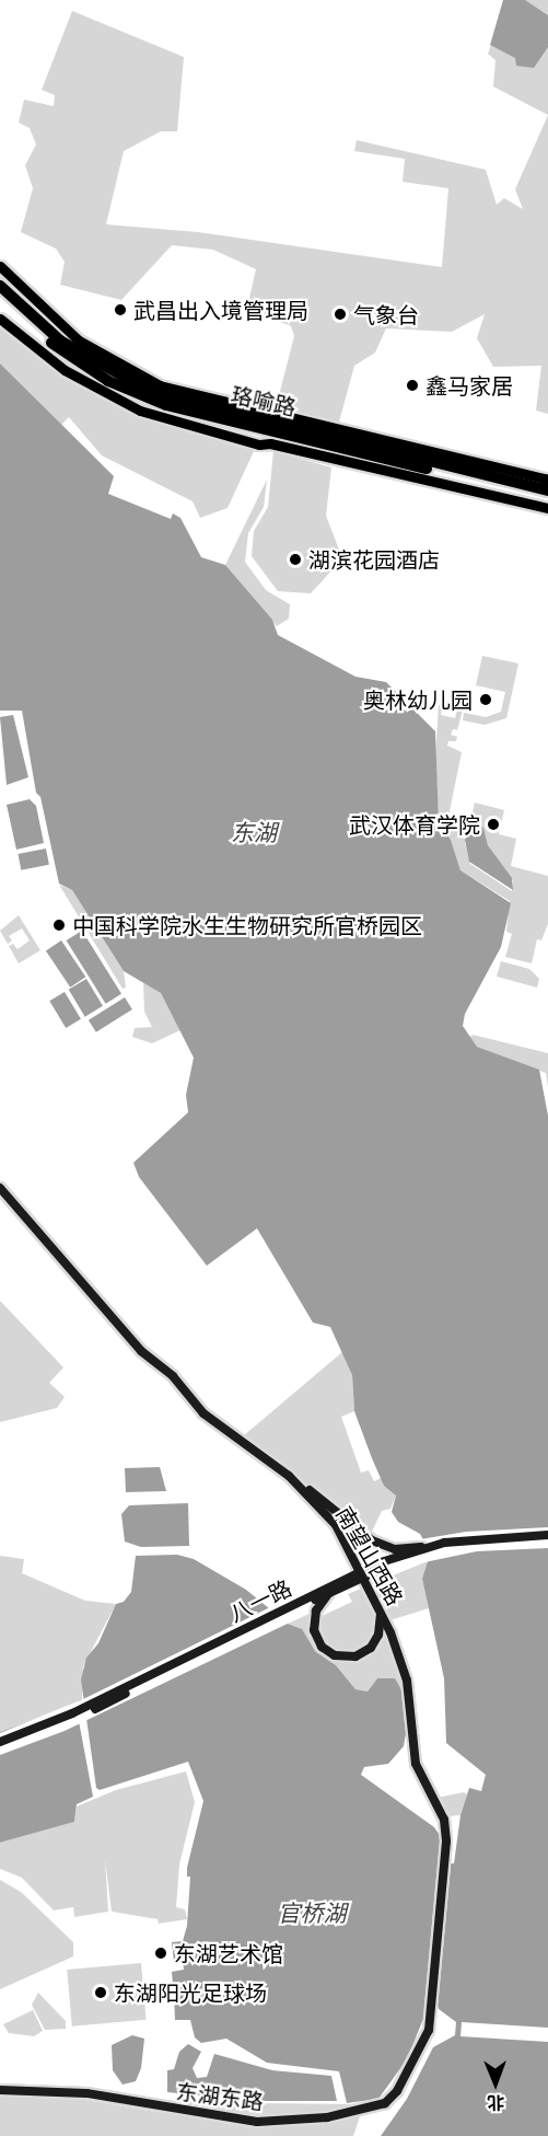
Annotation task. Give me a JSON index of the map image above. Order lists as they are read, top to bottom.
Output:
{
  "streets": {
    "highway": ["珞喻路"],
    "street": ["南望山西路", "八一路", "东湖东路"]
  },
  "crossings": [
    ["南望山西路", "东湖东路"]
  ],
  "water": ["东湖", "官桥湖"],
  "places": [
    "武昌出入境管理局",
    "气象台",
    "鑫马家居",
    "湖滨花园酒店",
    "奥林幼儿园",
    "武汉体育学院",
    "中国科学院水生生物研究所官桥园区",
    "东湖艺术馆",
    "东湖阳光足球场"
  ],
  "north": "bottom"
}
